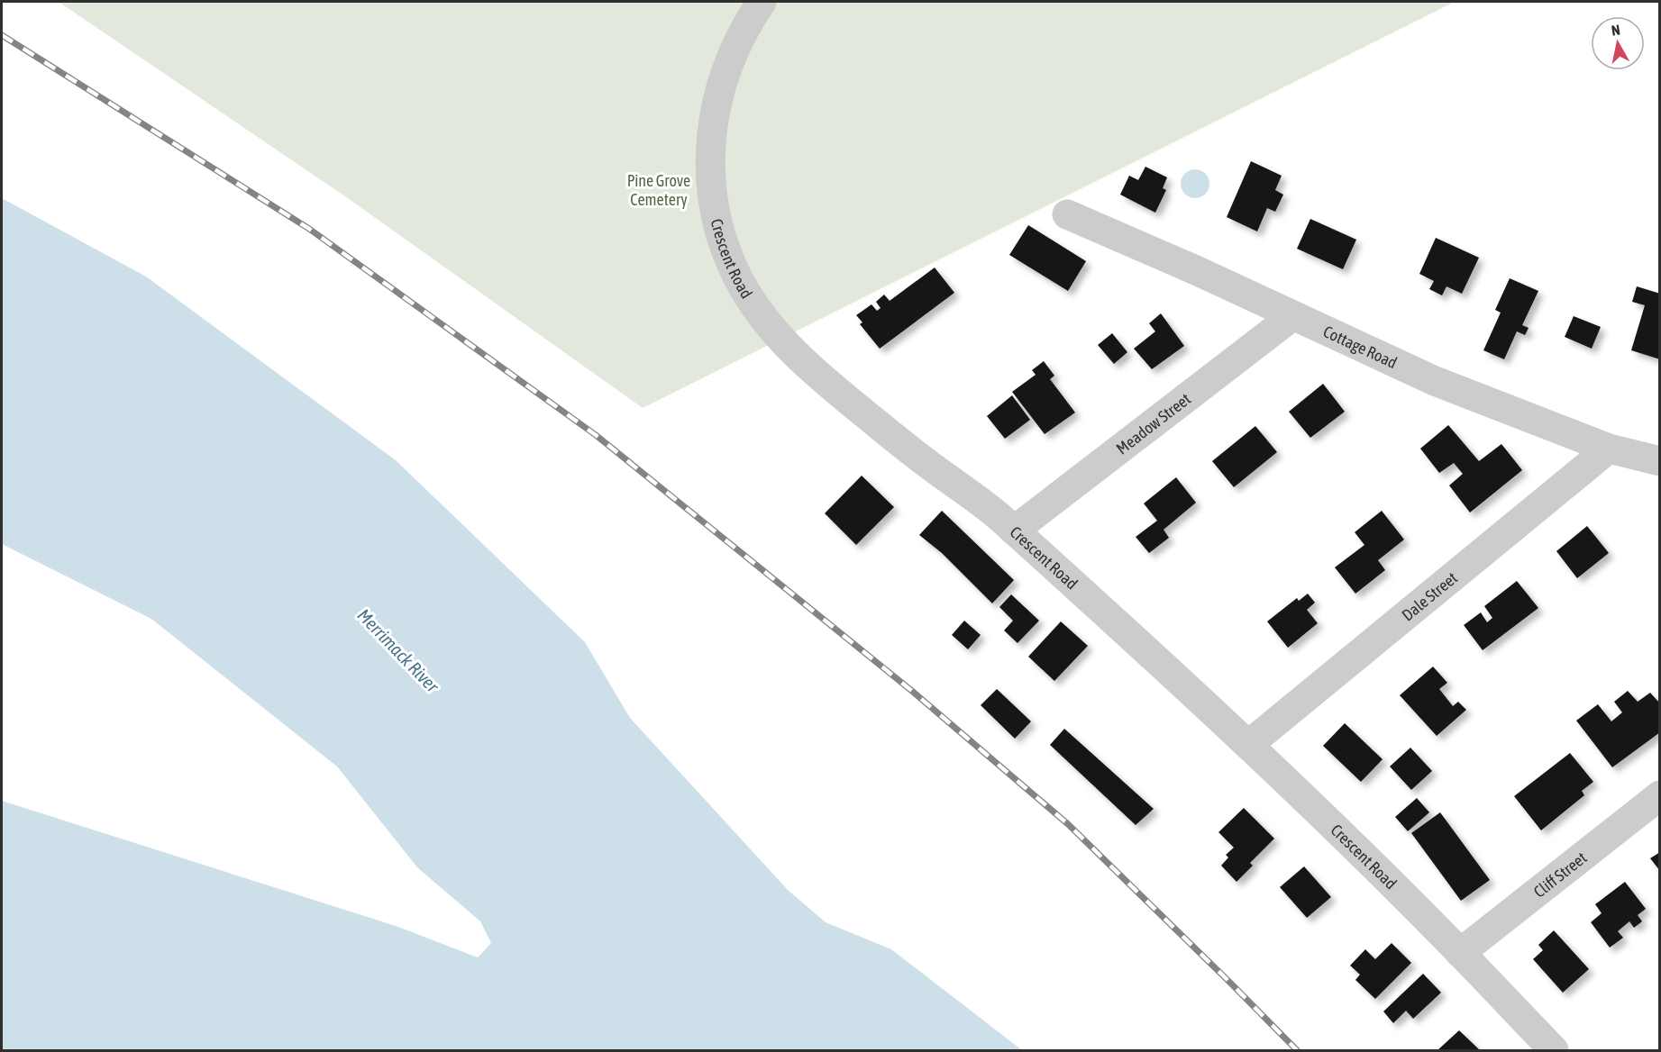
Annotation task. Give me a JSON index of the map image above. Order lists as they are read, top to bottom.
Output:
{
  "streets": {
    "street": [
      "Crescent Road",
      "Cottage Road",
      "Meadow Street",
      "Dale Street",
      "Cliff Street"
    ]
  },
  "crossings": [
    ["Crescent Road", "Meadow Street"],
    ["Crescent Road", "Dale Street"],
    ["Crescent Road", "Cliff Street"],
    ["Cottage Road", "Meadow Street"],
    ["Cottage Road", "Dale Street"]
  ],
  "water": ["Merrimack River"],
  "parks": ["Pine Grove Cemetery"],
  "north": "top"
}
